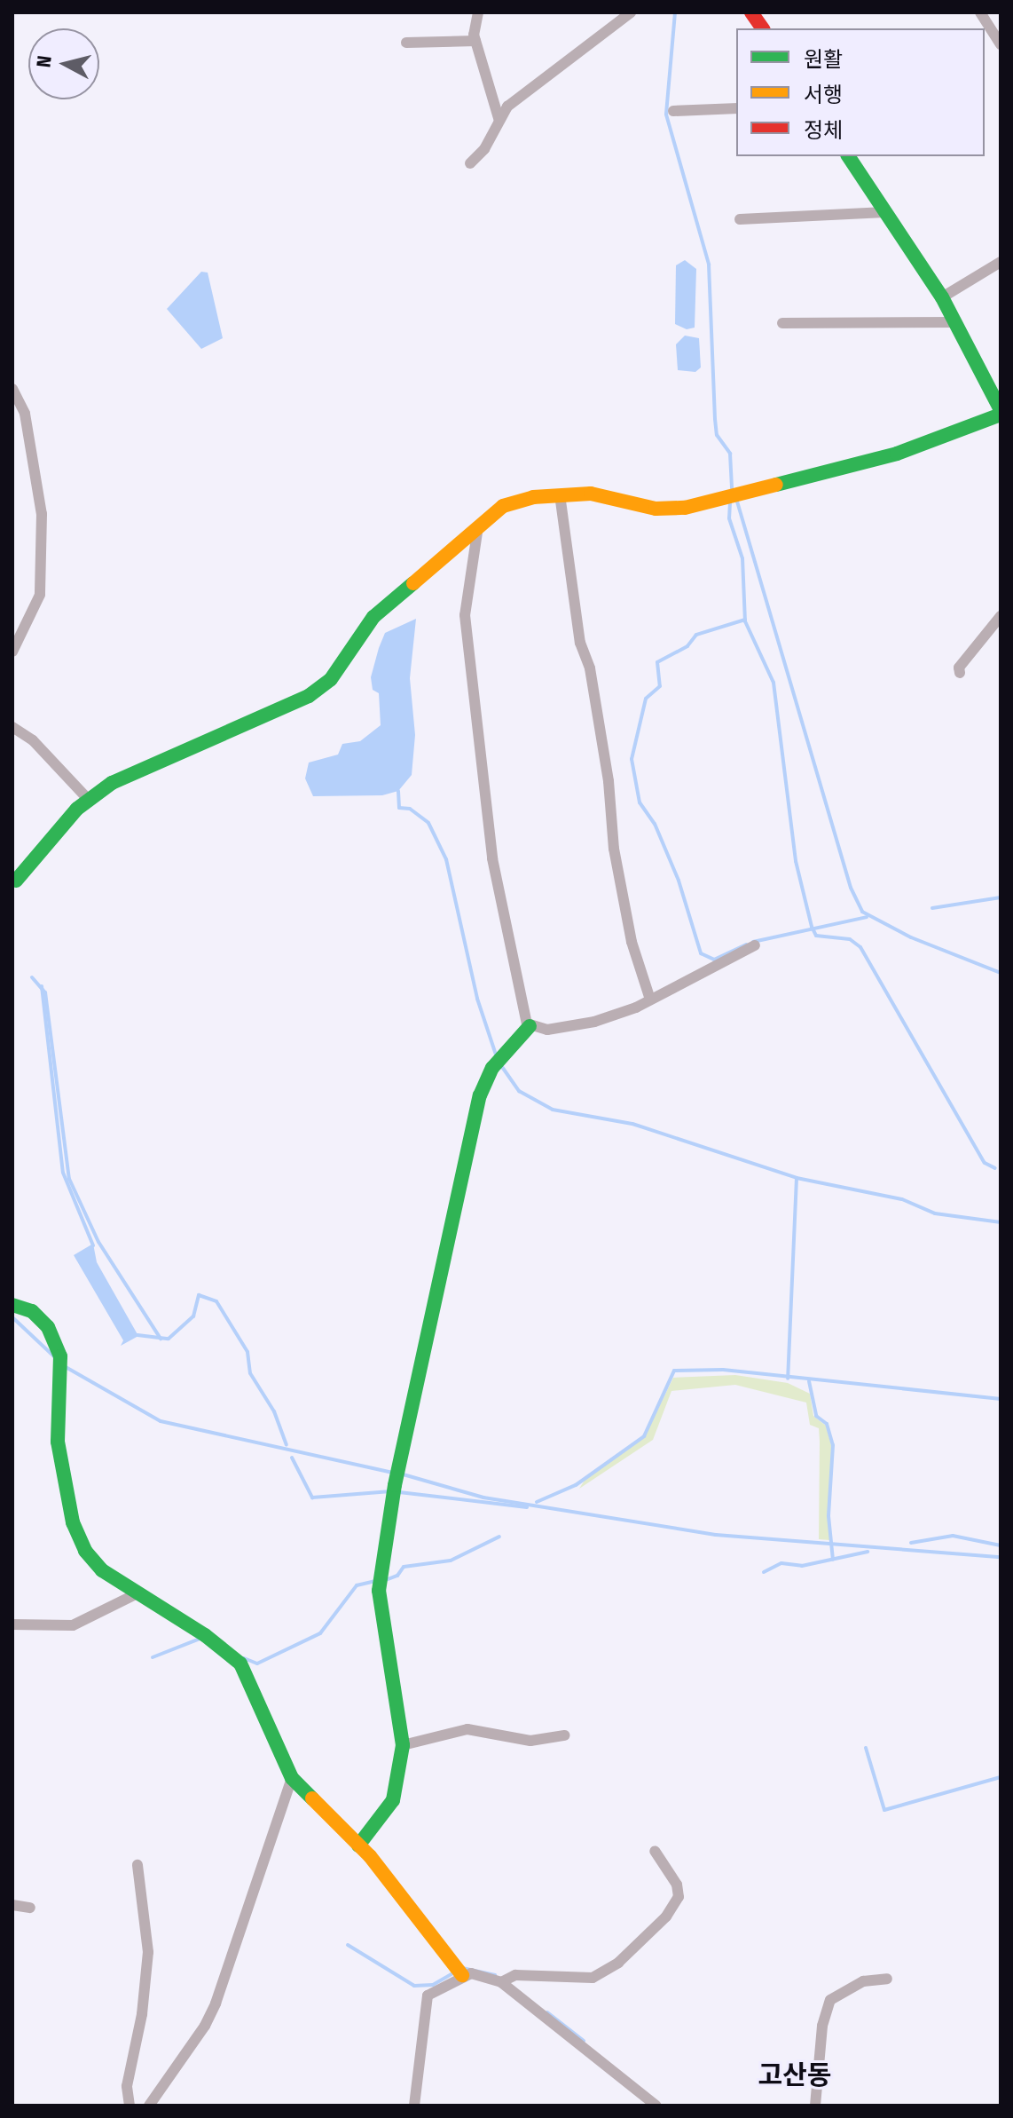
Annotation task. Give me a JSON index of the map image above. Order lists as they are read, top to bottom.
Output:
{
  "districts": ["고산동"],
  "legend": ["원활", "서행", "정체"],
  "north": "left"
}
